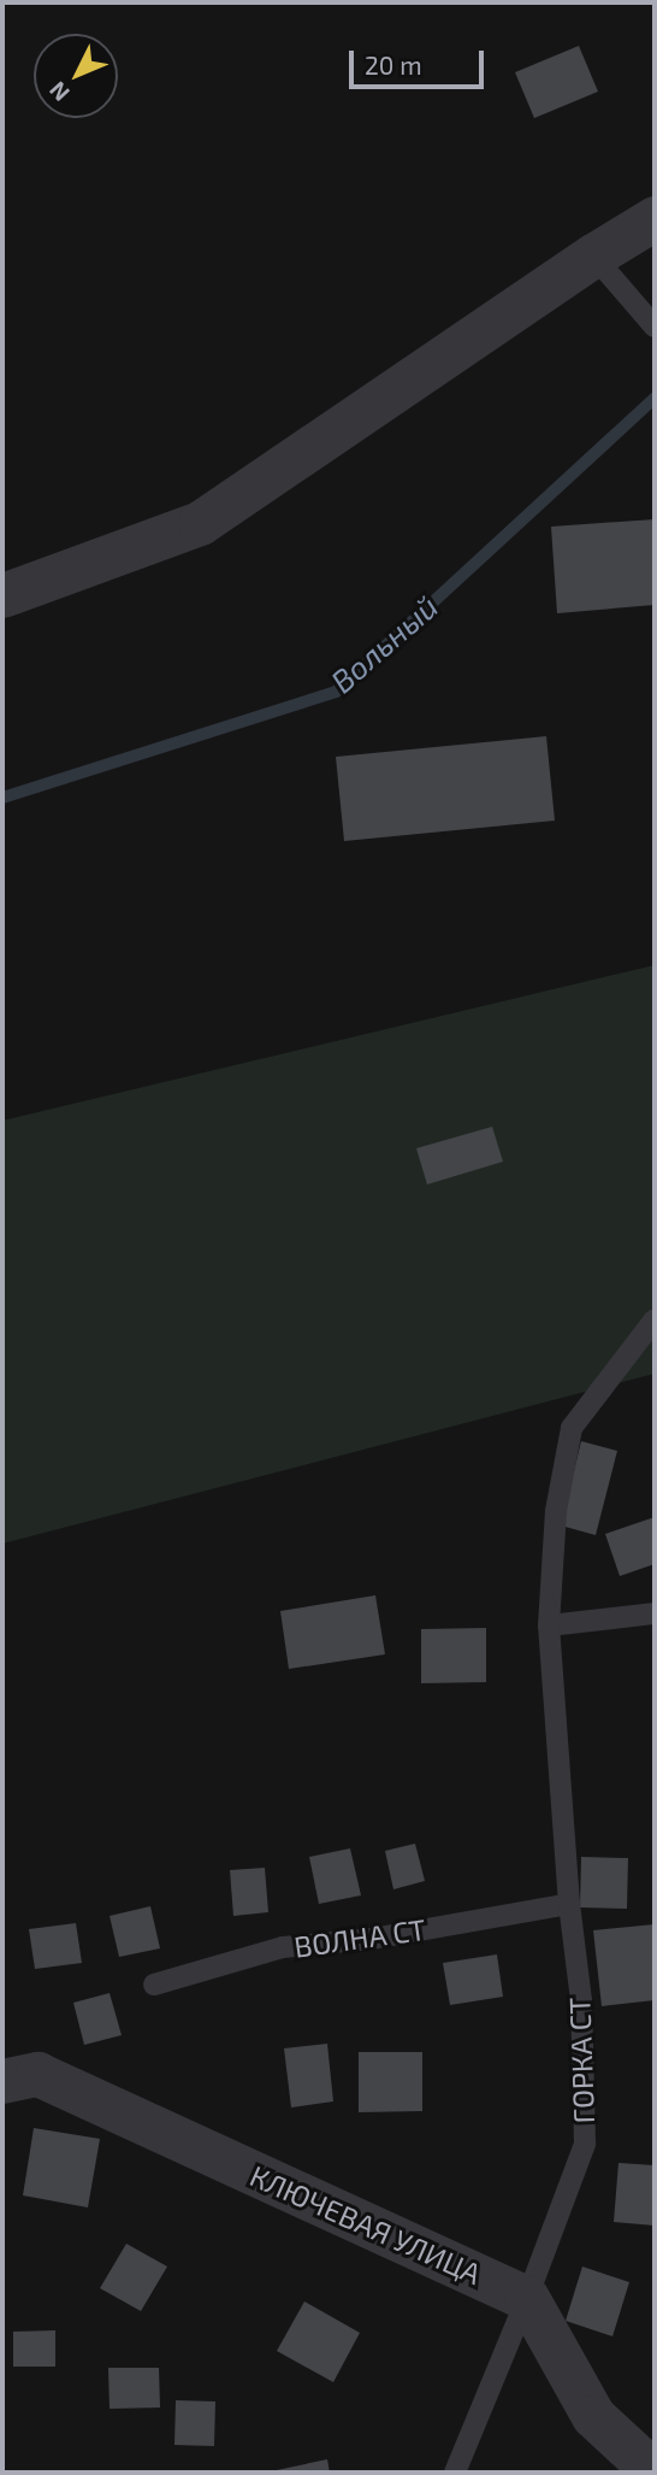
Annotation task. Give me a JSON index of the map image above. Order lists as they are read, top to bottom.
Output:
{
  "streets": {
    "street": ["КЛЮЧЕВАЯ УЛИЦА"],
    "lane": ["ВОЛНА СТ", "ГОРКА СТ"]
  },
  "crossings": [
    ["ВОЛНА СТ", "ГОРКА СТ"],
    ["ГОРКА СТ", "КЛЮЧЕВАЯ УЛИЦА"]
  ],
  "water": ["Вольный"],
  "scale_bar": "20 m",
  "north": "bottom left"
}
